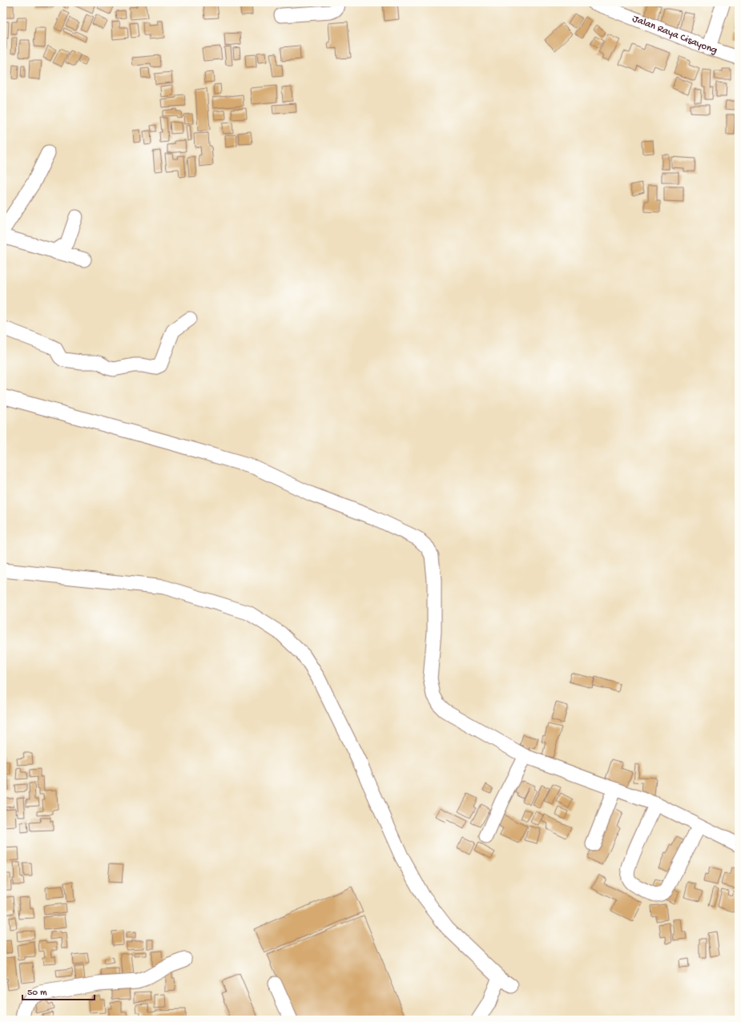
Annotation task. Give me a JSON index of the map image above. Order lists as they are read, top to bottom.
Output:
{
  "streets": {
    "street": ["Jalan Raya Cisayong"]
  },
  "scale_bar": "50 m"
}
